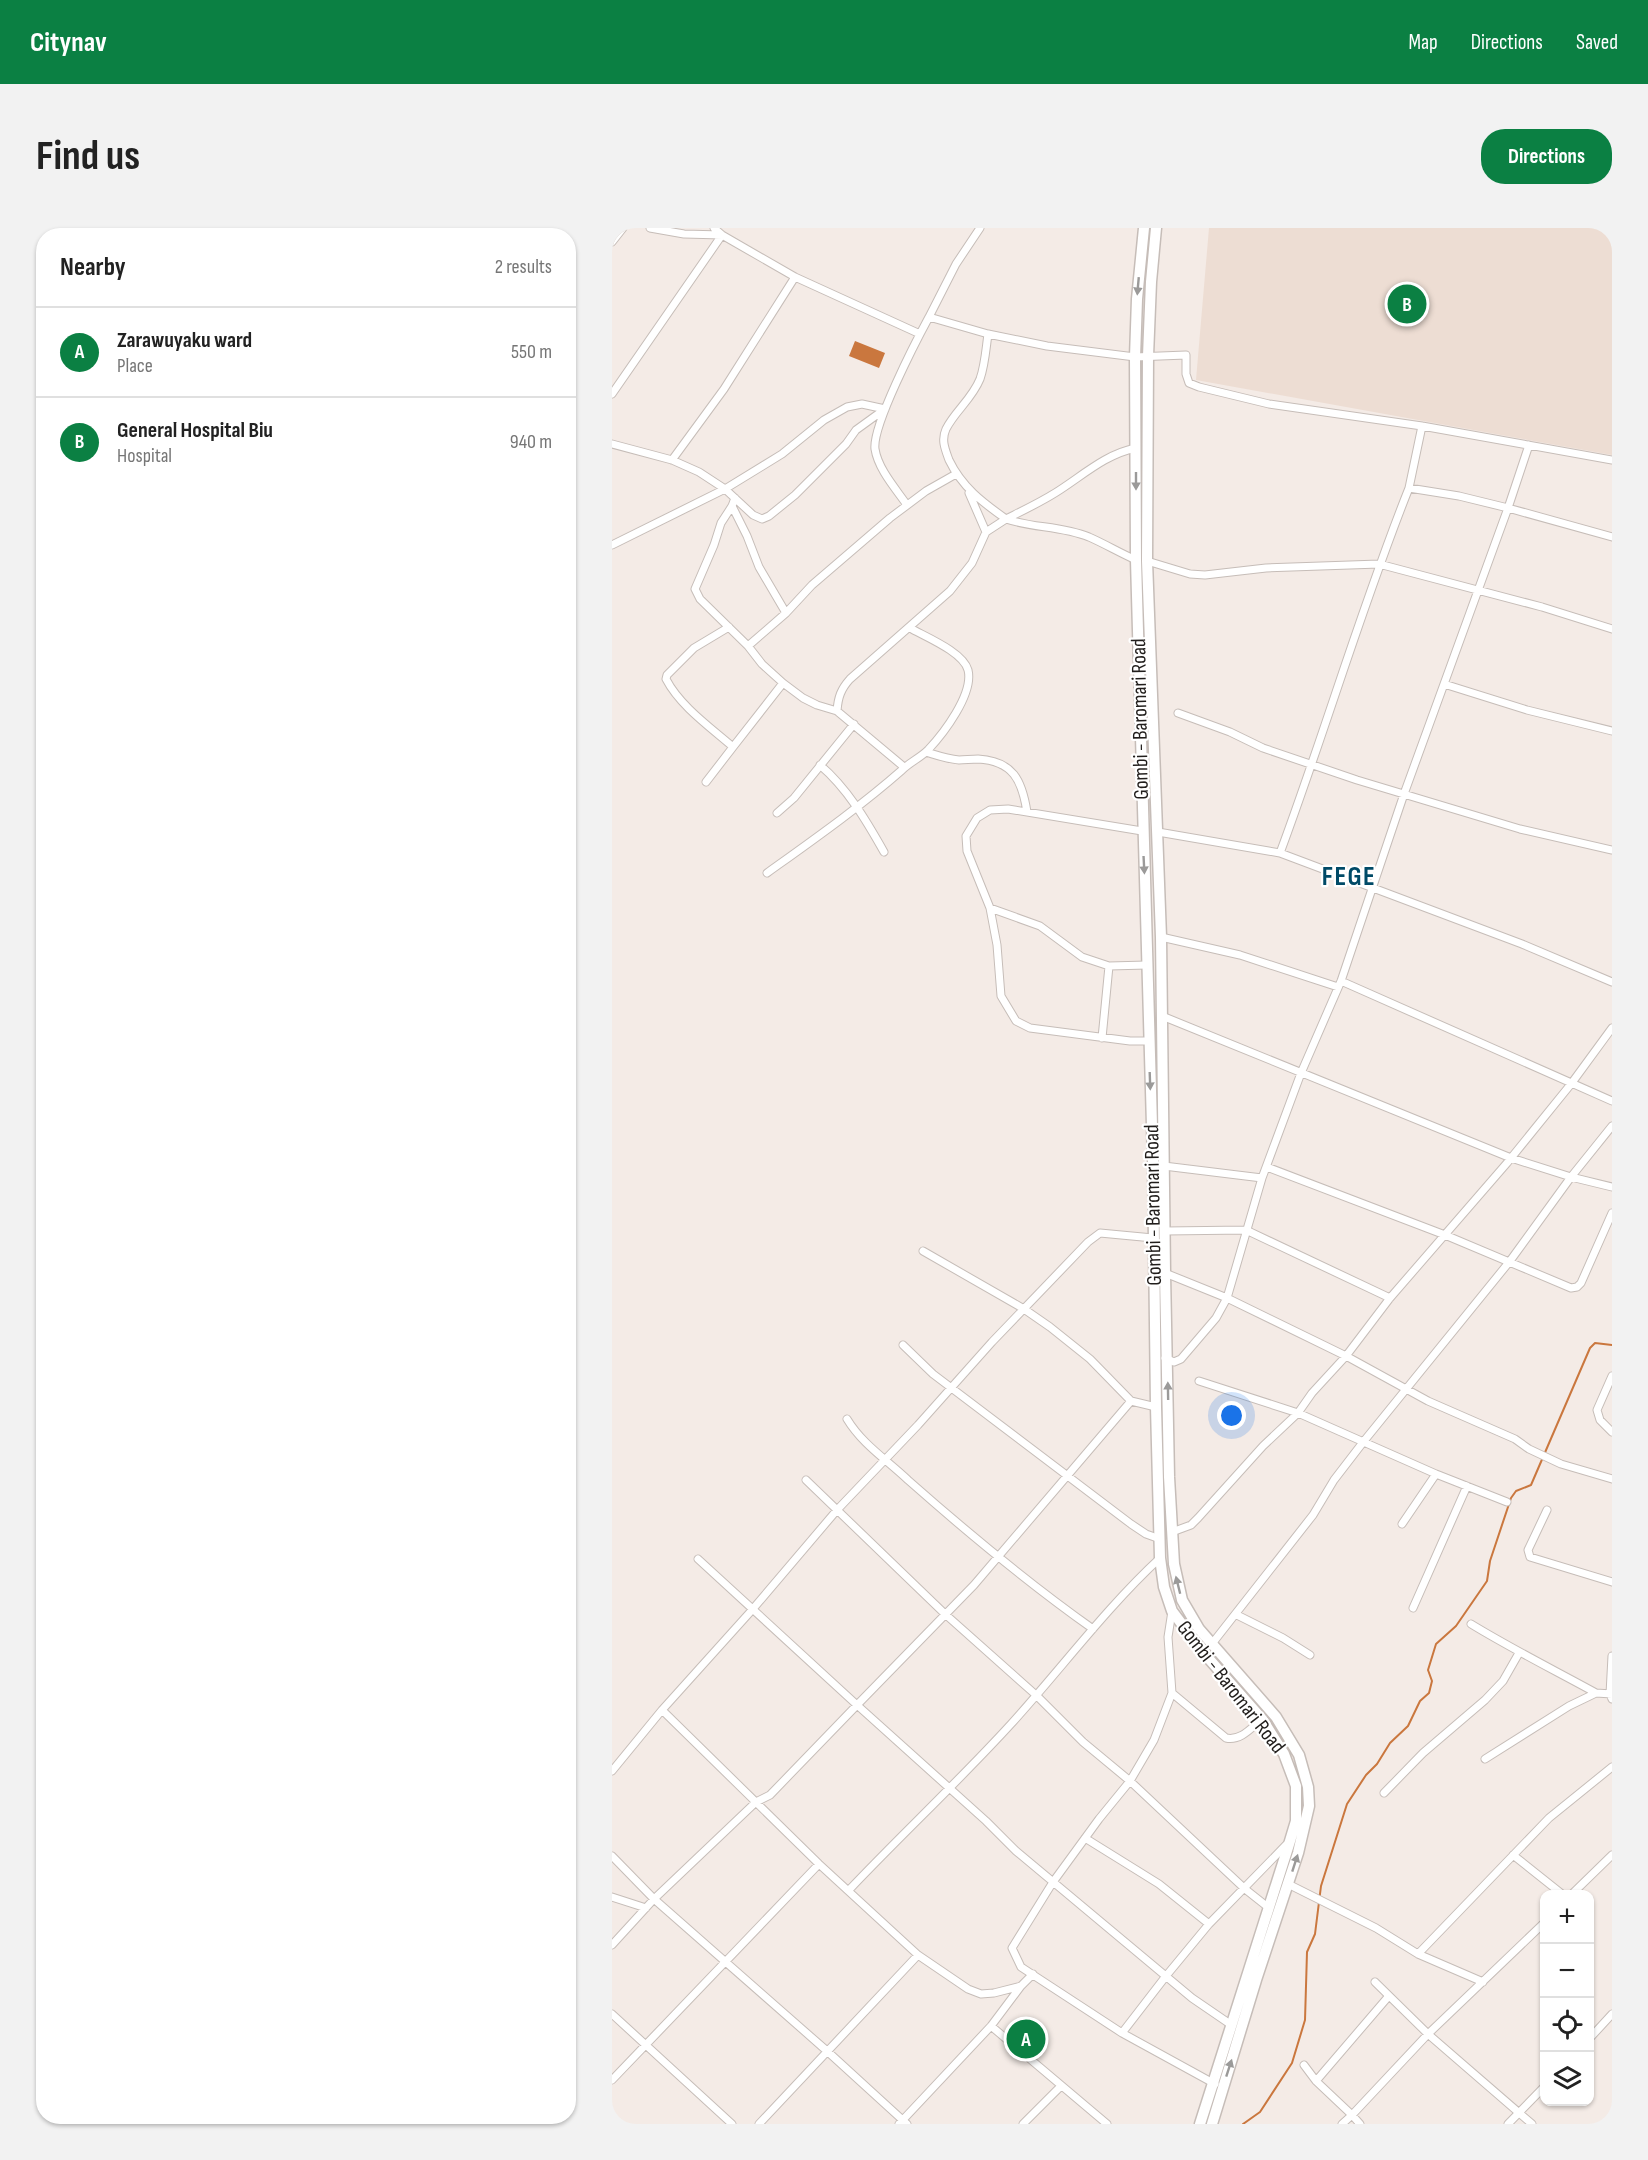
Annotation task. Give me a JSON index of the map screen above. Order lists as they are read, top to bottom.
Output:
{
  "streets": {
    "main road": ["Gombi - Baromari Road"]
  },
  "districts": ["FEGE"],
  "page": {
    "header": "Citynav",
    "nav": ["Map", "Directions", "Saved"],
    "buttons": "Directions",
    "title": "Find us",
    "heading": ["Nearby", "2 results"],
    "pins": ["B", "A"],
    "list": [
      {
        "mark": "A",
        "name": "Zarawuyaku ward",
        "note": "Place",
        "value": "550 m"
      },
      {
        "mark": "B",
        "name": "General Hospital Biu",
        "note": "Hospital",
        "value": "940 m"
      }
    ],
    "map_buttons": ["+", "−"]
  }
}
